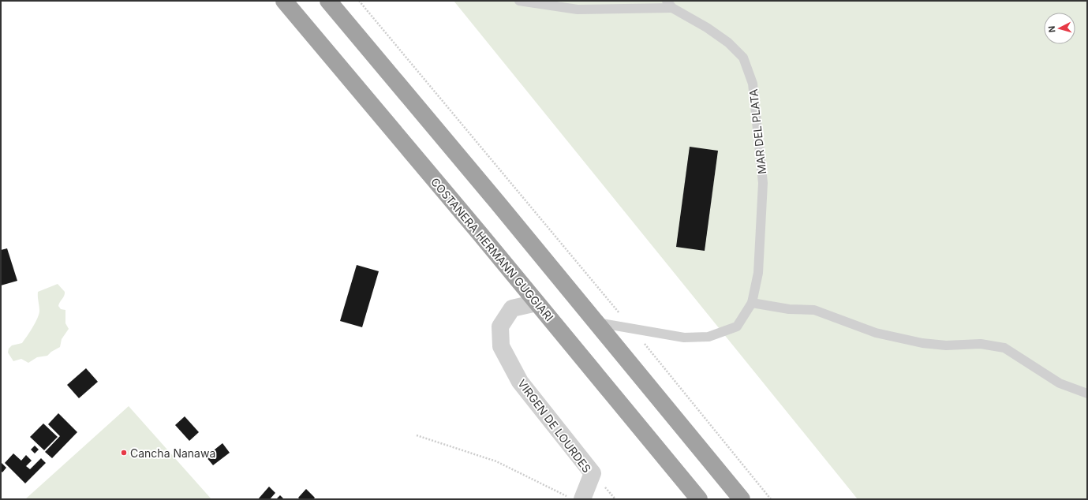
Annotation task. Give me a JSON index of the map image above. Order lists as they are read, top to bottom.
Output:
{
  "streets": {
    "highway": ["COSTANERA HERMANN GUGGIARI"],
    "street": ["VIRGEN DE LOURDES"],
    "lane": ["MAR DEL PLATA"]
  },
  "crossings": [
    ["COSTANERA HERMANN GUGGIARI", "VIRGEN DE LOURDES"]
  ],
  "places": ["Cancha Nanawa"],
  "north": "left"
}
